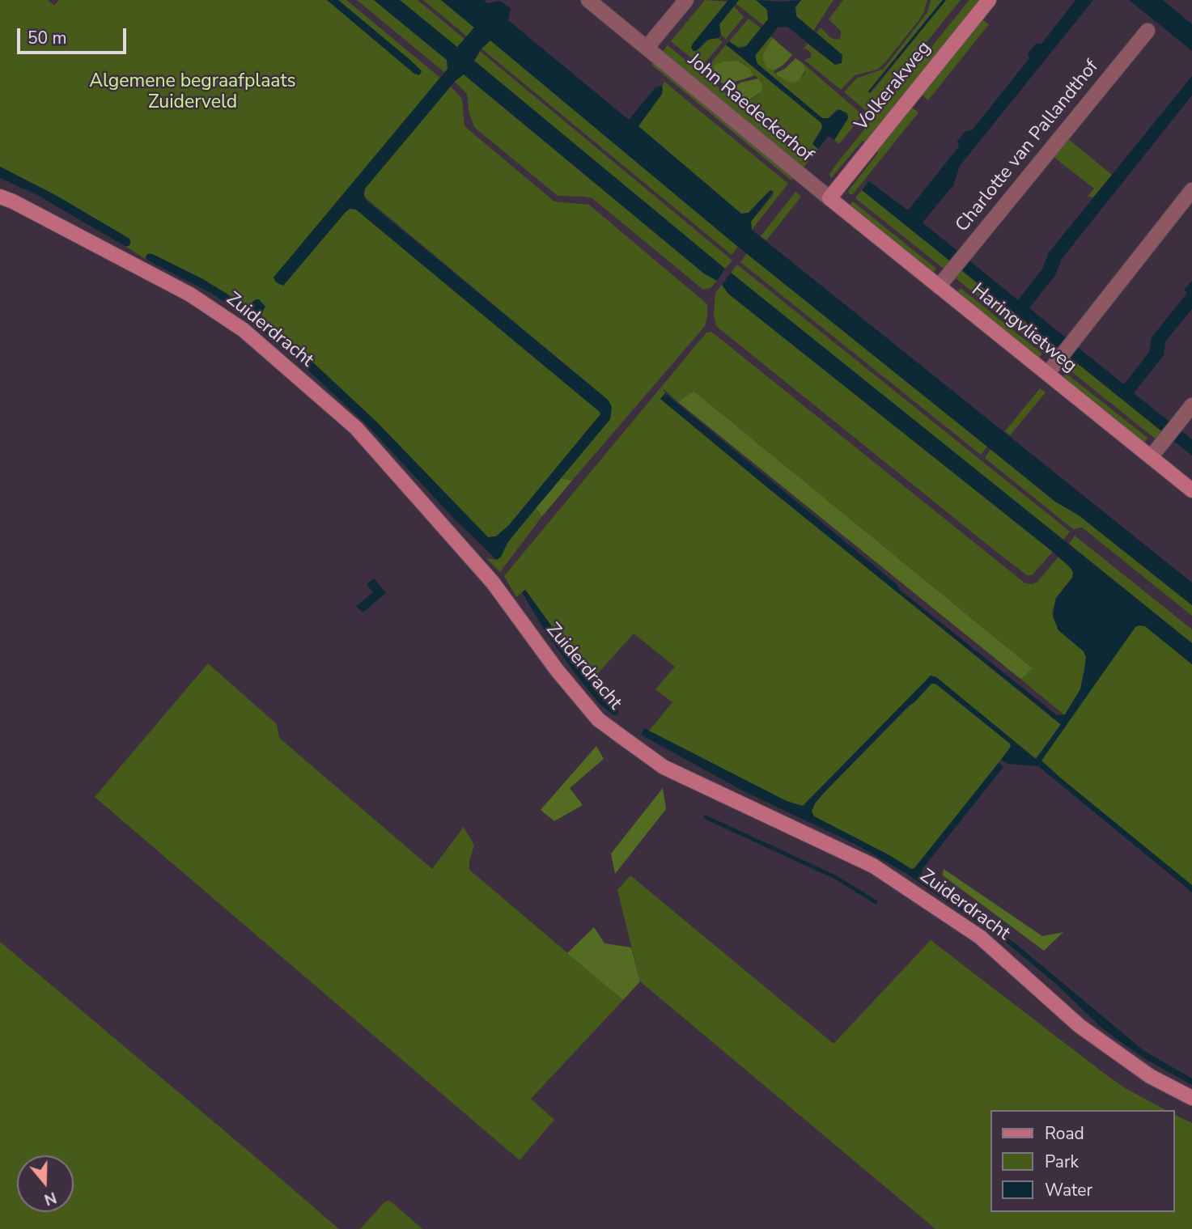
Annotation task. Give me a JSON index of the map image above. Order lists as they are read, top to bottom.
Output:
{
  "streets": {
    "street": [
      "Volkerakweg",
      "John Raedeckerhof",
      "Charlotte van Pallandthof",
      "Haringvlietweg",
      "Zuiderdracht"
    ]
  },
  "crossings": [
    ["Volkerakweg", "John Raedeckerhof"],
    ["Volkerakweg", "Haringvlietweg"],
    ["John Raedeckerhof", "Haringvlietweg"],
    ["Charlotte van Pallandthof", "Haringvlietweg"]
  ],
  "parks": ["Algemene begraafplaats Zuiderveld"],
  "legend": ["Road", "Park", "Water"],
  "scale_bar": "50 m",
  "north": "bottom"
}
